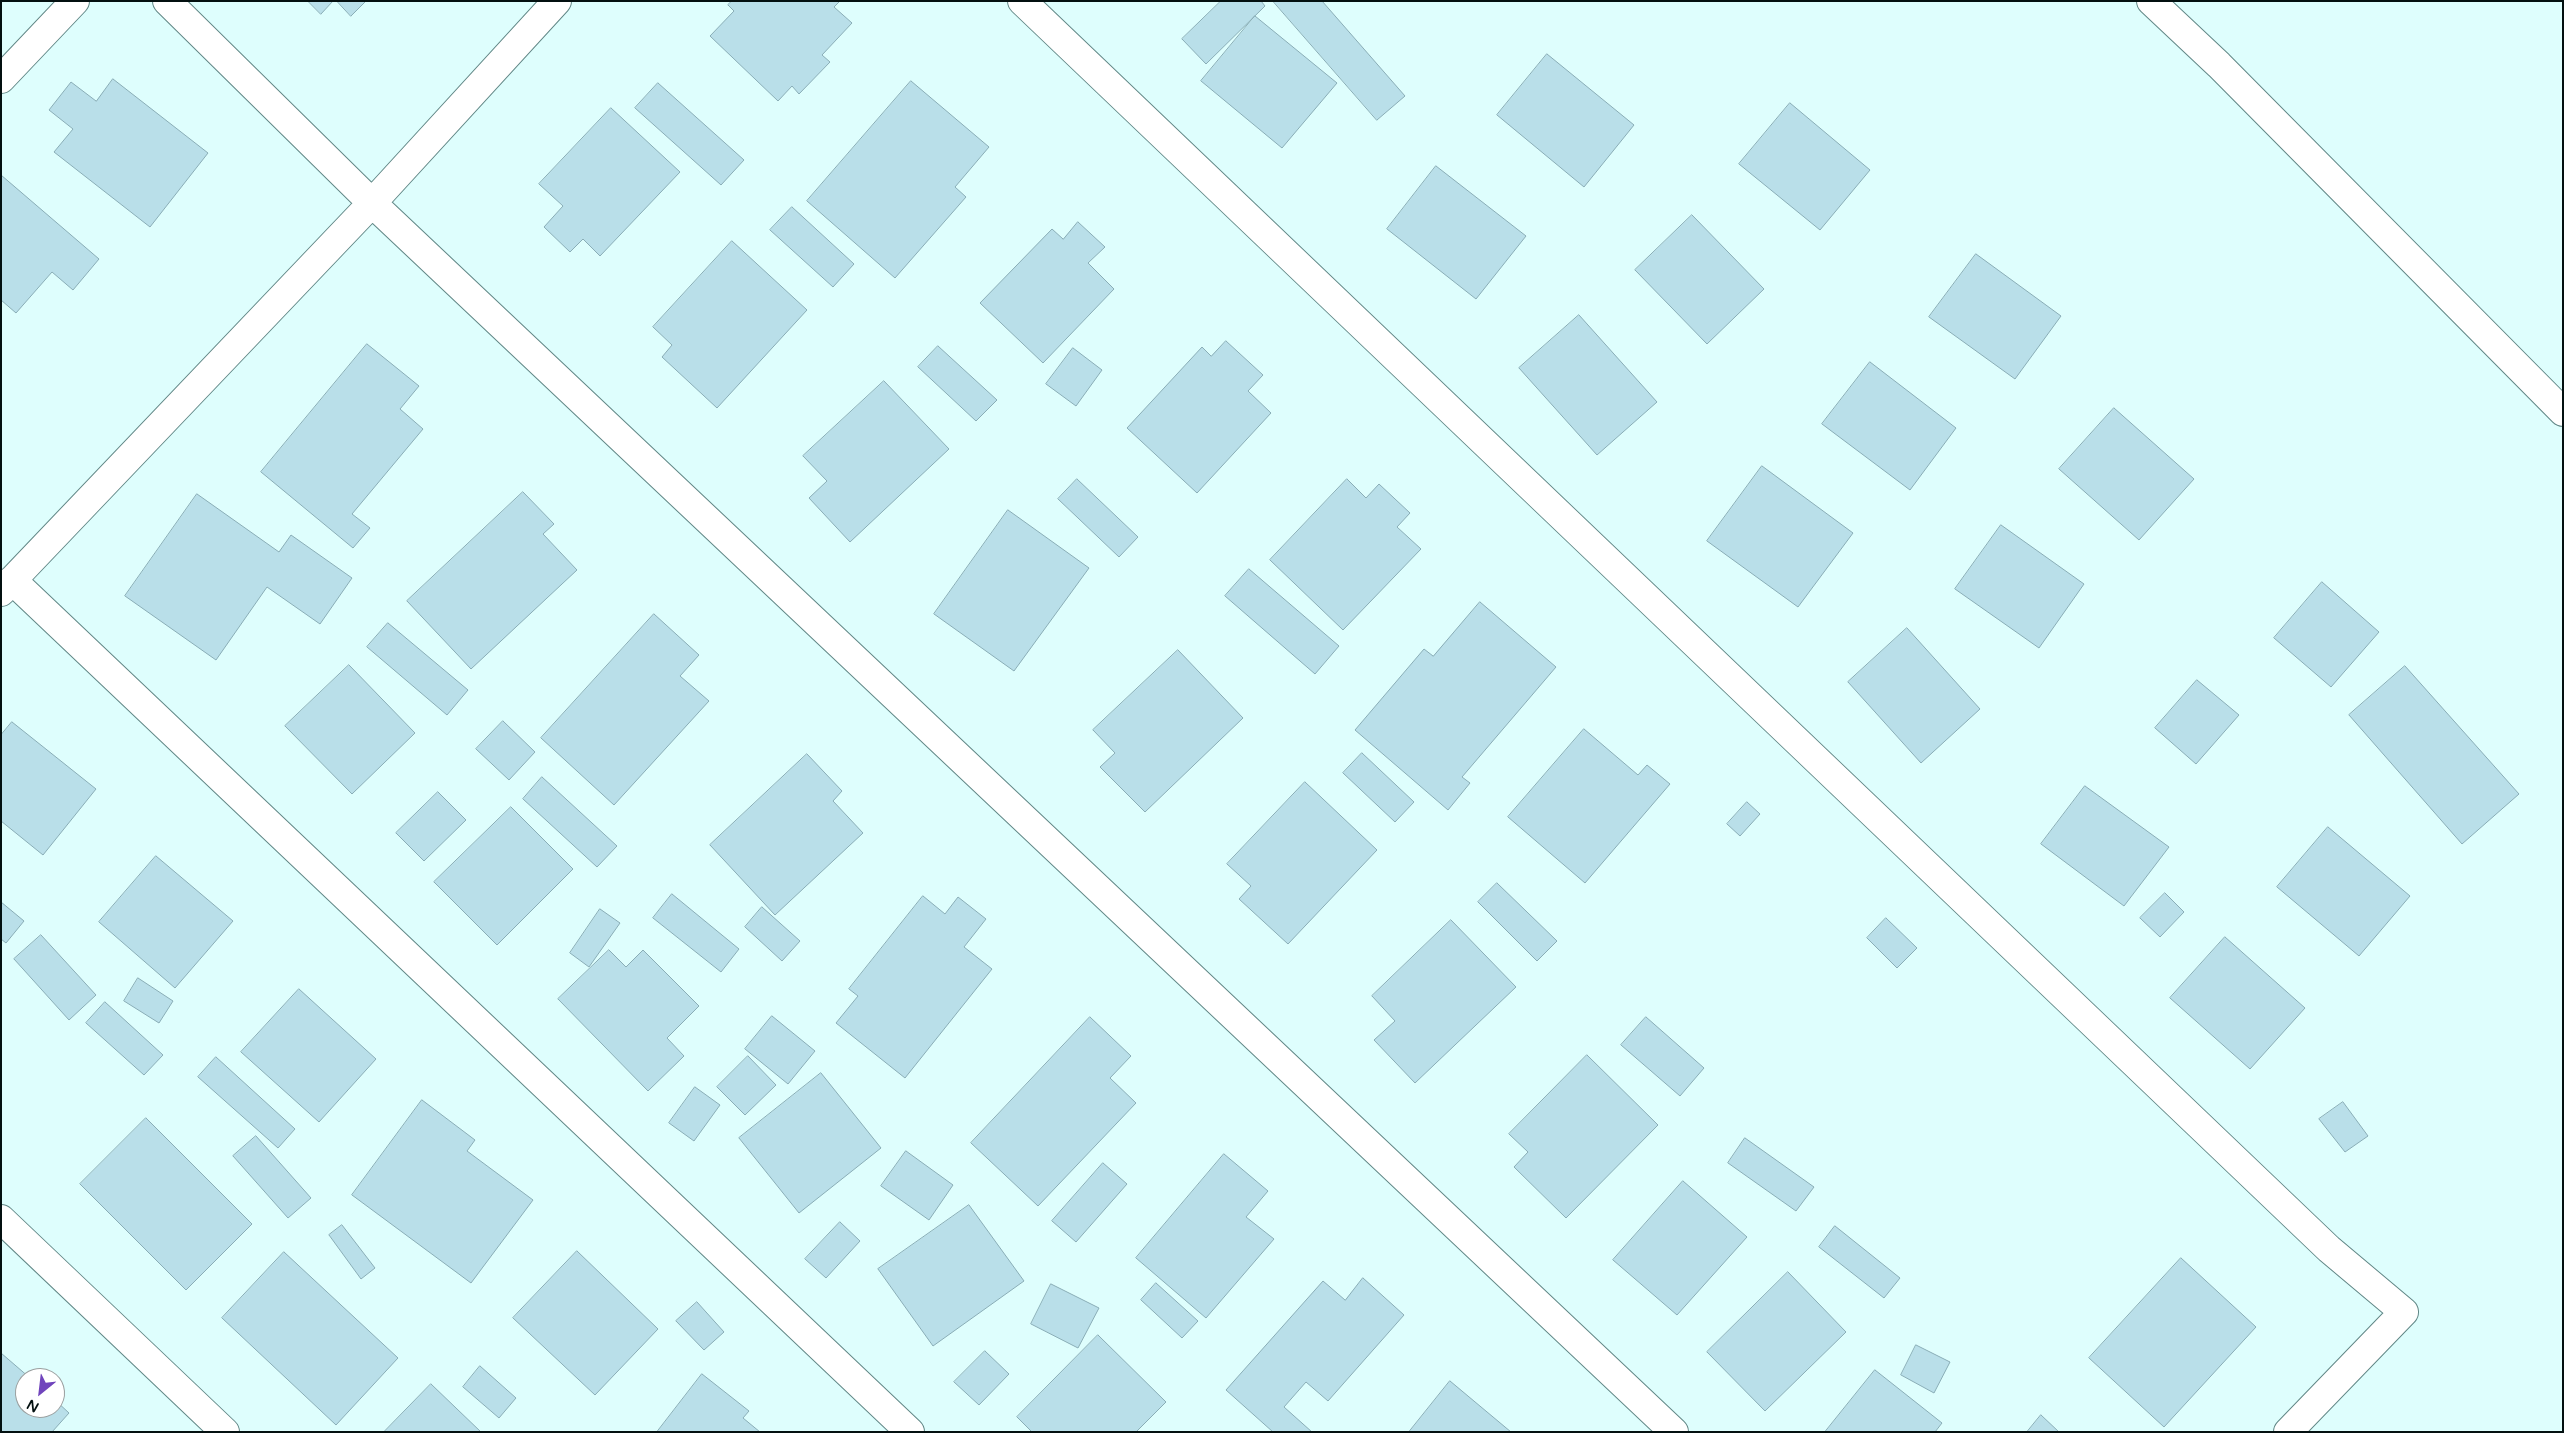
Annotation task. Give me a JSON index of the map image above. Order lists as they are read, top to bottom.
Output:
{
  "north": "bottom left"
}
